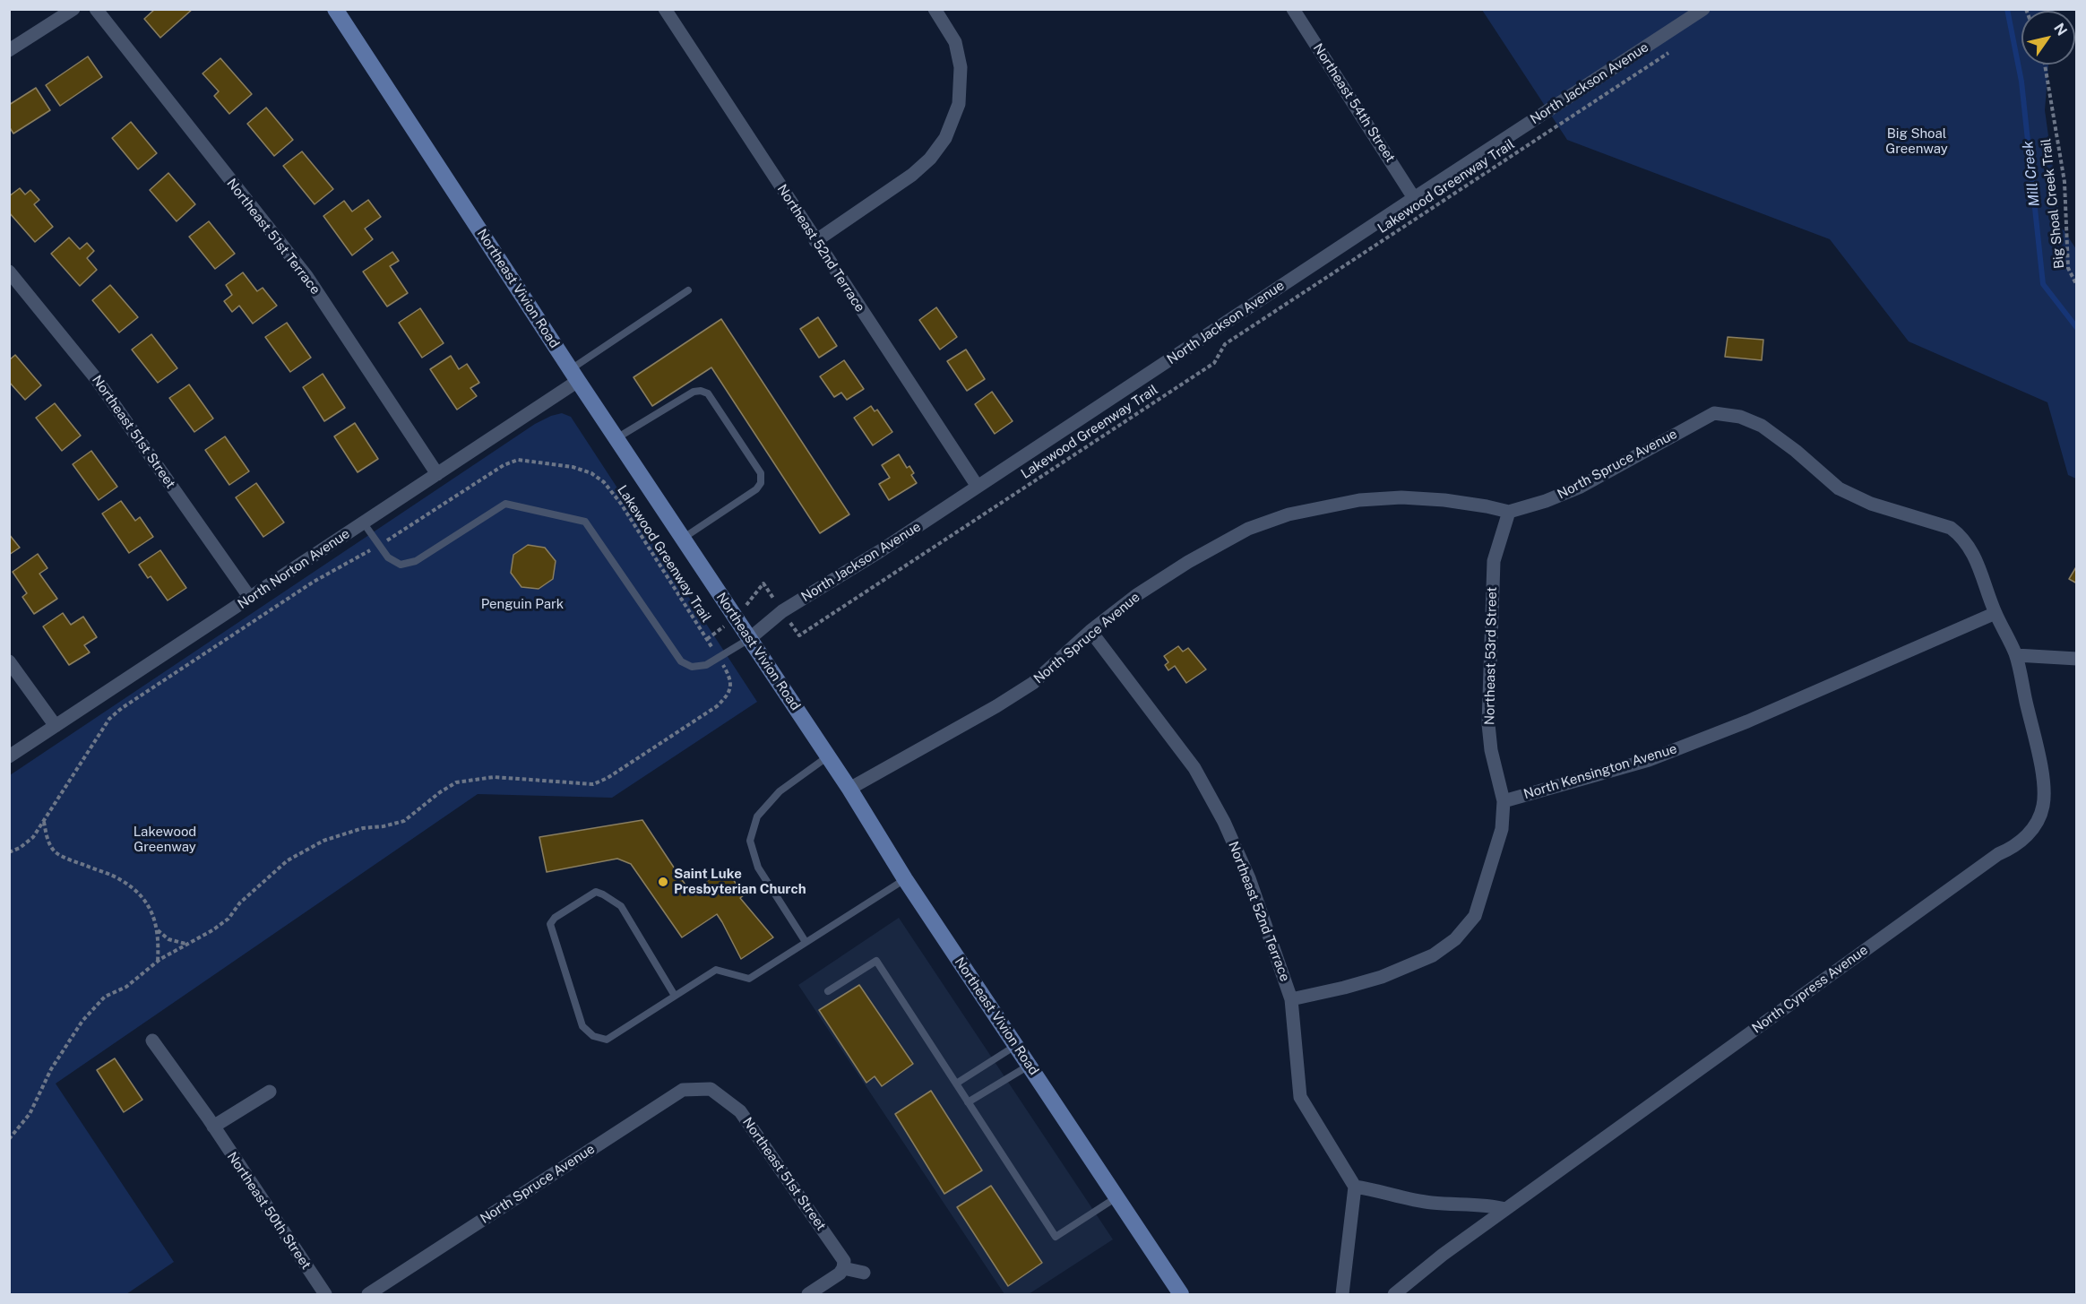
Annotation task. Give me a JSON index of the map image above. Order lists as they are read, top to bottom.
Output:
{
  "streets": {
    "main road": ["Northeast Vivion Road"],
    "street": [
      "North Jackson Avenue",
      "Northeast 54th Street",
      "Northeast 51st Terrace",
      "Northeast 52nd Terrace",
      "Northeast 51st Street",
      "North Spruce Avenue",
      "North Norton Avenue",
      "Northeast 53rd Street",
      "North Kensington Avenue",
      "North Cypress Avenue",
      "Northeast 50th Street"
    ],
    "path": ["Lakewood Greenway Trail", "Big Shoal Creek Trail"]
  },
  "crossings": [
    ["North Jackson Avenue", "Northeast 54th Street"],
    ["North Jackson Avenue", "Northeast 52nd Terrace"],
    ["North Jackson Avenue", "Northeast Vivion Road"],
    ["Northeast 51st Terrace", "North Norton Avenue"],
    ["Northeast 52nd Terrace", "North Spruce Avenue"],
    ["Northeast Vivion Road", "North Spruce Avenue"],
    ["Northeast Vivion Road", "North Norton Avenue"],
    ["Northeast 51st Street", "North Spruce Avenue"],
    ["Northeast 51st Street", "North Norton Avenue"],
    ["North Spruce Avenue", "Northeast 53rd Street"],
    ["North Spruce Avenue", "North Kensington Avenue"],
    ["North Spruce Avenue", "North Cypress Avenue"],
    ["Northeast 53rd Street", "North Kensington Avenue"]
  ],
  "water": ["Mill Creek"],
  "parks": ["Big Shoal Greenway", "Penguin Park", "Lakewood Greenway"],
  "places": ["Saint Luke Presbyterian Church"],
  "north": "top right"
}
